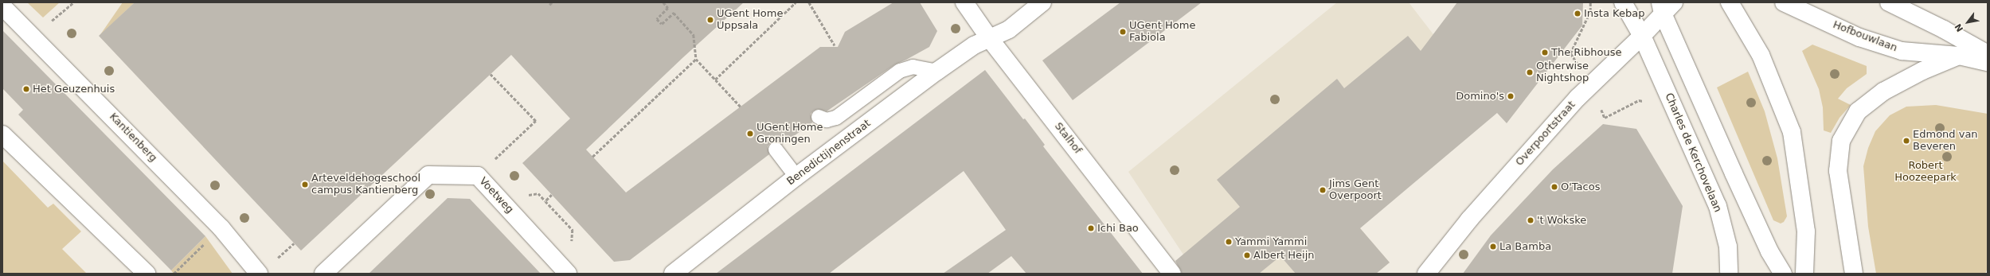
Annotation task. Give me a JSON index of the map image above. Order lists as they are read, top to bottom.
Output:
{
  "streets": {
    "street": [
      "Hofbouwlaan",
      "Overpoortstraat",
      "Kantienberg",
      "Stalhof",
      "Benedictijnenstraat",
      "Charles de Kerchovelaan",
      "Voetweg"
    ]
  },
  "crossings": [
    ["Overpoortstraat", "Charles de Kerchovelaan"],
    ["Stalhof", "Benedictijnenstraat"]
  ],
  "parks": ["Robert Hoozeepark"],
  "places": [
    "Insta Kebap",
    "UGent Home Uppsala",
    "UGent Home Fabiola",
    "The Ribhouse",
    "Otherwise Nightshop",
    "Het Geuzenhuis",
    "Domino's",
    "UGent Home Groningen",
    "Edmond van Beveren",
    "Arteveldehogeschool campus Kantienberg",
    "O'Tacos",
    "Jims Gent Overpoort",
    "'t Wokske",
    "Ichi Bao",
    "Yammi Yammi",
    "La Bamba",
    "Albert Heijn"
  ],
  "north": "bottom left"
}
